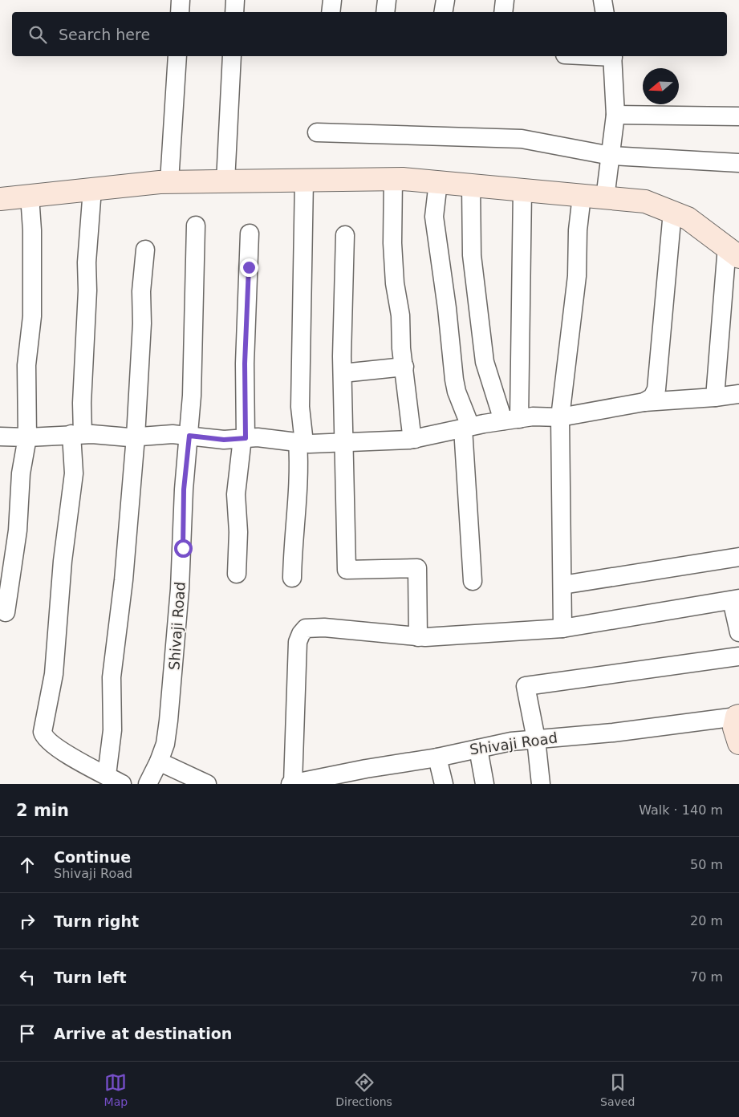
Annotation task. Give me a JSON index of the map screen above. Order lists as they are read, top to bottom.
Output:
{
  "streets": {
    "street": ["Shivaji Road"]
  },
  "north": "left",
  "page": {
    "search": "Search here",
    "heading": ["2 min", "Walk · 140 m"],
    "list": [
      ["Continue", "Shivaji Road", "50 m"],
      ["Turn right", "20 m"],
      ["Turn left", "70 m"],
      "Arrive at destination"
    ],
    "nav": ["Map", "Directions", "Saved"]
  }
}
